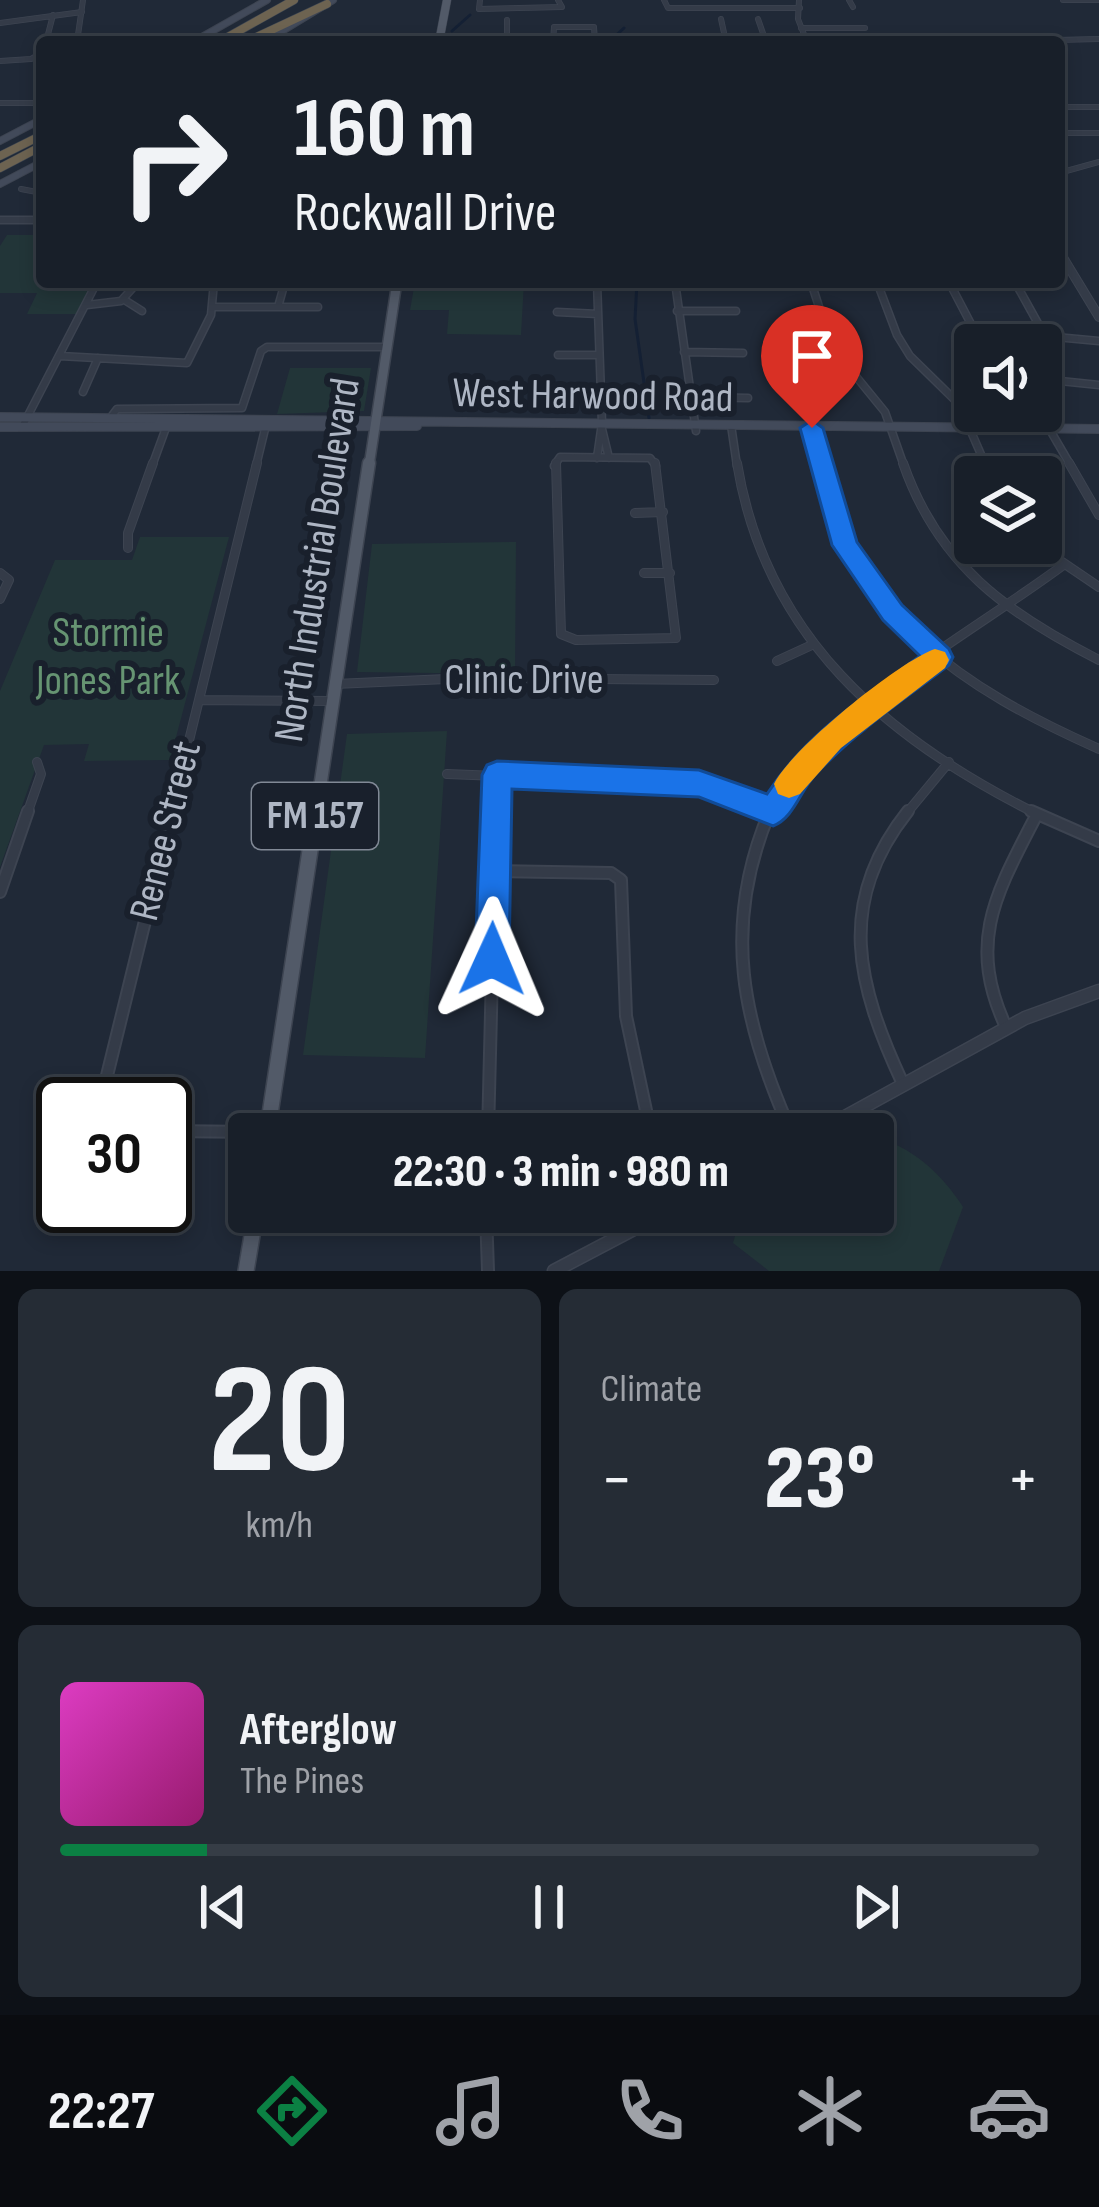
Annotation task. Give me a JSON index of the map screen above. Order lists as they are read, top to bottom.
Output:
{
  "streets": {
    "main road": ["West Harwood Road", "North Industrial Boulevard", "FM 157"],
    "street": ["Clinic Drive", "Renee Street"]
  },
  "crossings": [
    ["West Harwood Road", "North Industrial Boulevard"],
    ["West Harwood Road", "Renee Street"],
    ["North Industrial Boulevard", "Clinic Drive"]
  ],
  "parks": ["Stormie Jones Park"],
  "page": {
    "turn": ["160 m", "Rockwall Drive"],
    "limit": "30",
    "trip": "22:30 · 3 min · 980 m",
    "tile": [
      ["20", "km/h"],
      "Climate"
    ],
    "heat": ["−", "23°", "+"],
    "song": ["Afterglow", "The Pines"],
    "tabs": "22:27"
  }
}
